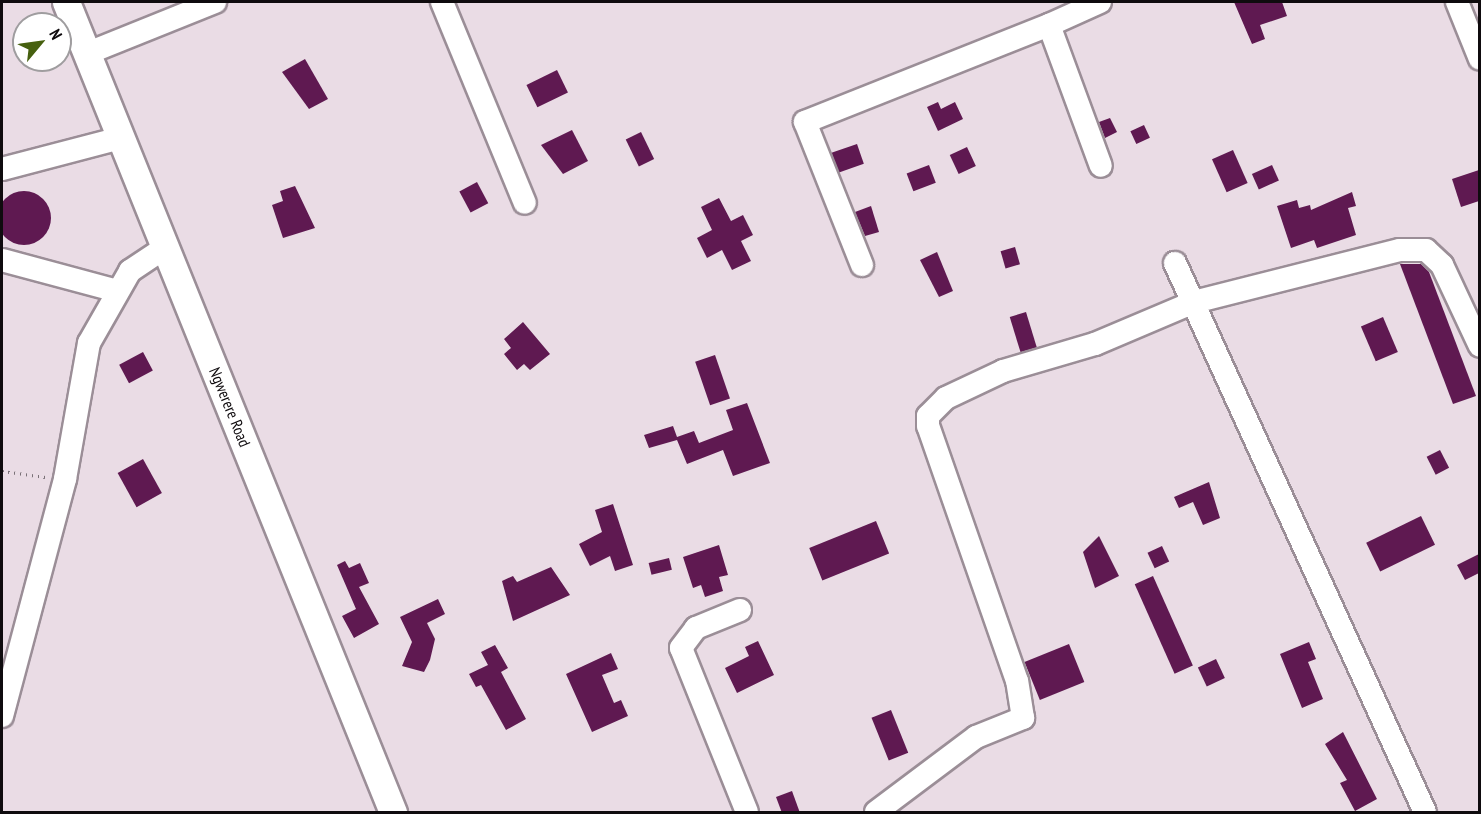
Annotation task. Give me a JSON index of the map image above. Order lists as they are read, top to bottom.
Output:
{
  "streets": {
    "main road": ["Ngwerere Road"]
  },
  "north": "top right"
}
